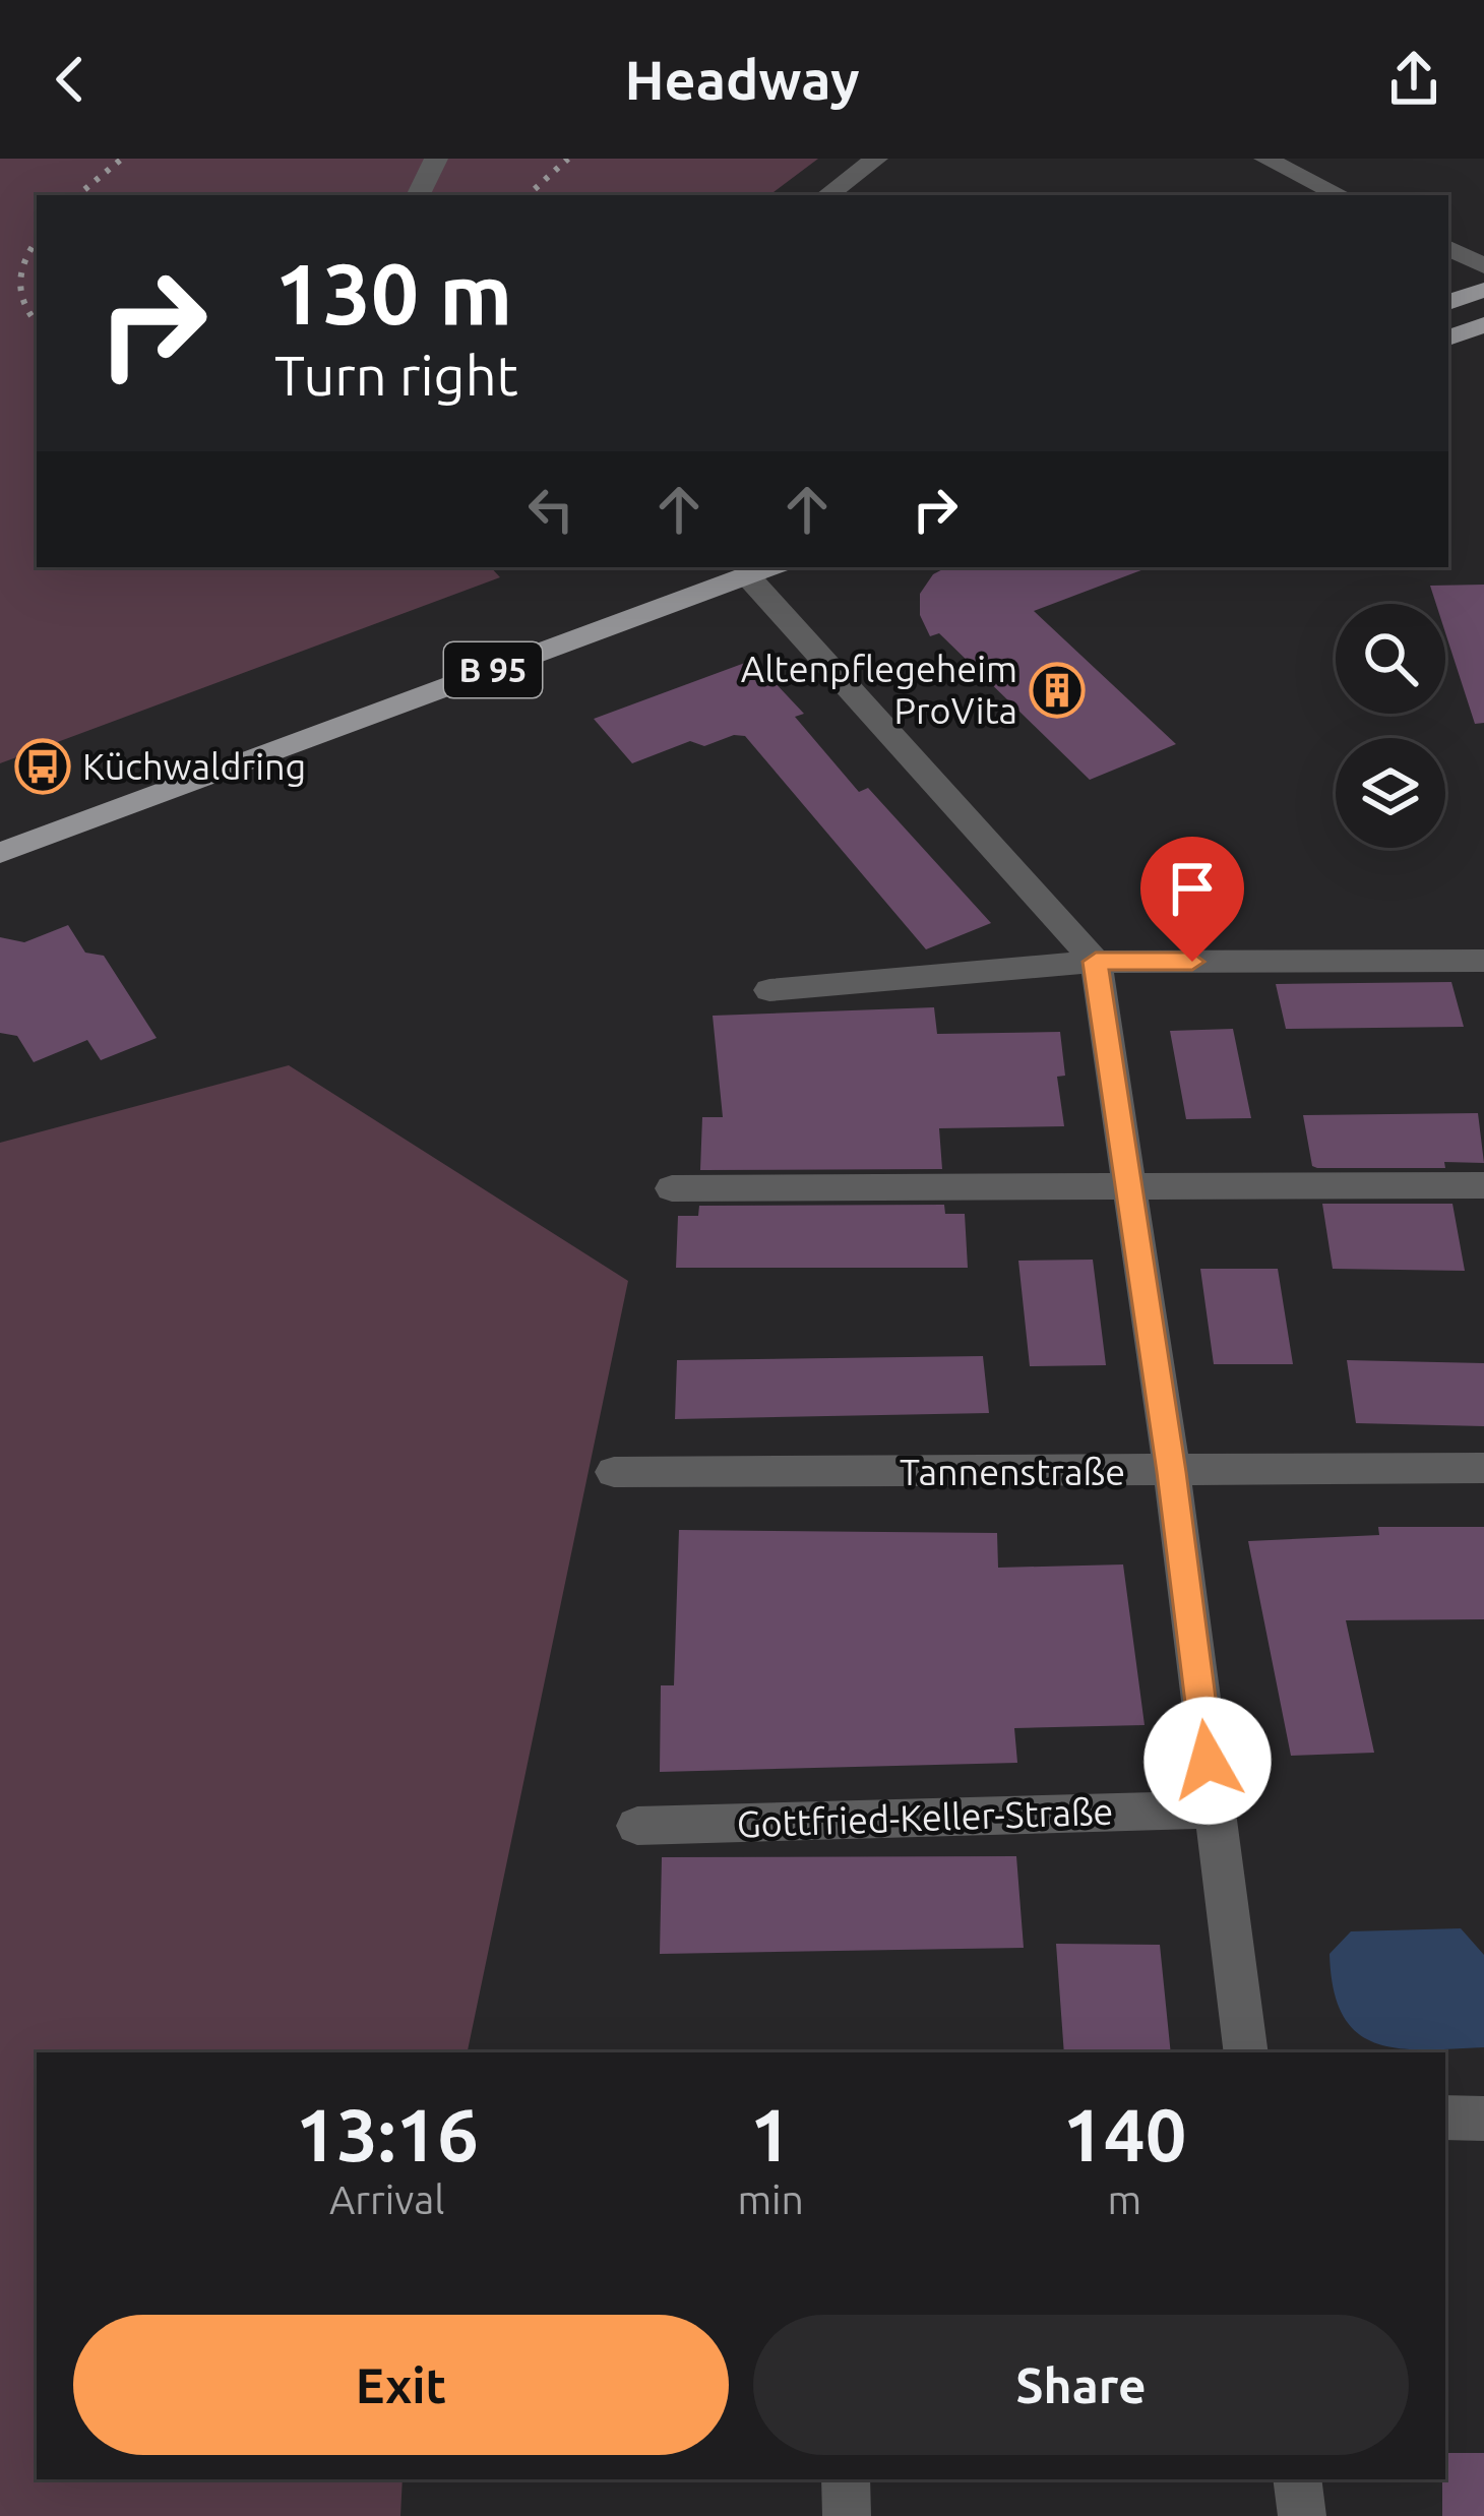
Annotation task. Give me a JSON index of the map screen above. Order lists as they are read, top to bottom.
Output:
{
  "streets": {
    "main road": ["B 95"],
    "street": ["Tannenstraße", "Gottfried-Keller-Straße"]
  },
  "places": {
    "building": ["Altenpflegeheim ProVita"],
    "bus stop": ["Küchwaldring"]
  },
  "page": {
    "header": "Headway",
    "turn": ["130 m", "Turn right"],
    "eta": [
      "13:16",
      "Arrival",
      "1",
      "min",
      "140",
      "m"
    ],
    "buttons": ["Exit", "Share"]
  }
}
